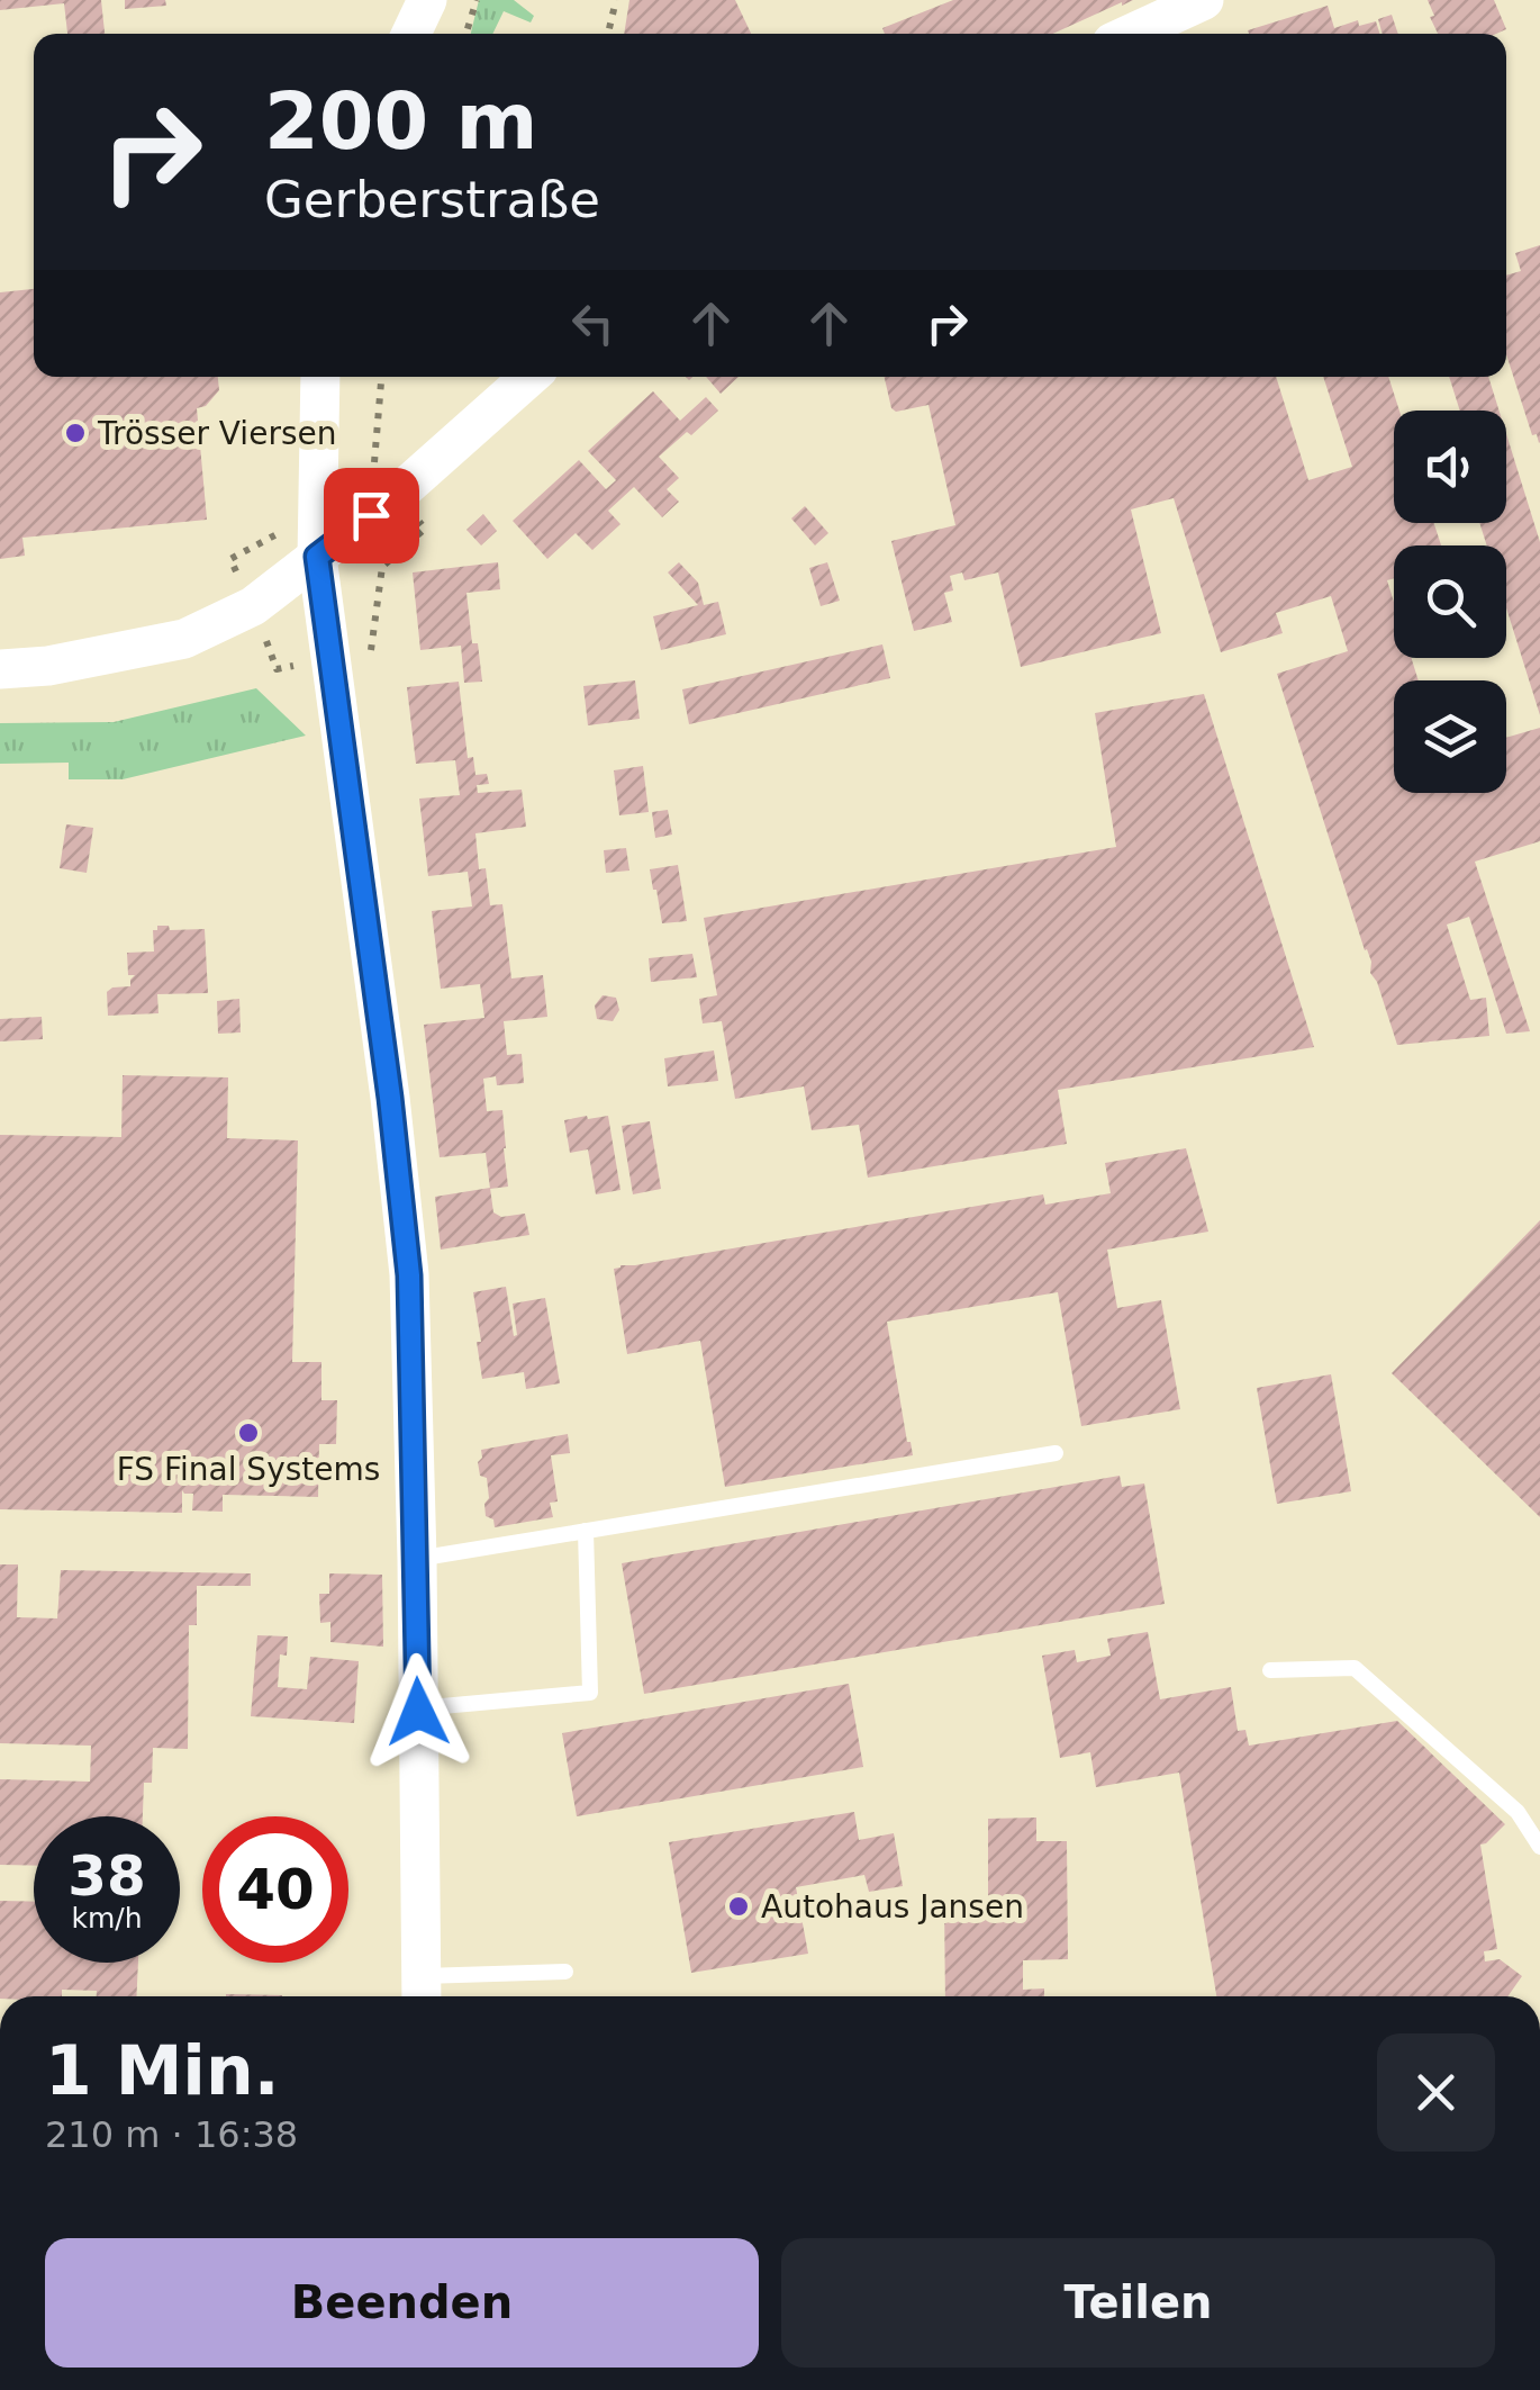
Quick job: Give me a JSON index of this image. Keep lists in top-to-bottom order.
{
  "places": ["Trösser Viersen", "FS Final Systems", "Autohaus Jansen"],
  "page": {
    "turn": ["200 m", "Gerberstraße"],
    "speed": "38 km/h",
    "limit": "40",
    "heading": ["1 Min.", "210 m · 16:38"],
    "buttons": ["Beenden", "Teilen"]
  }
}
